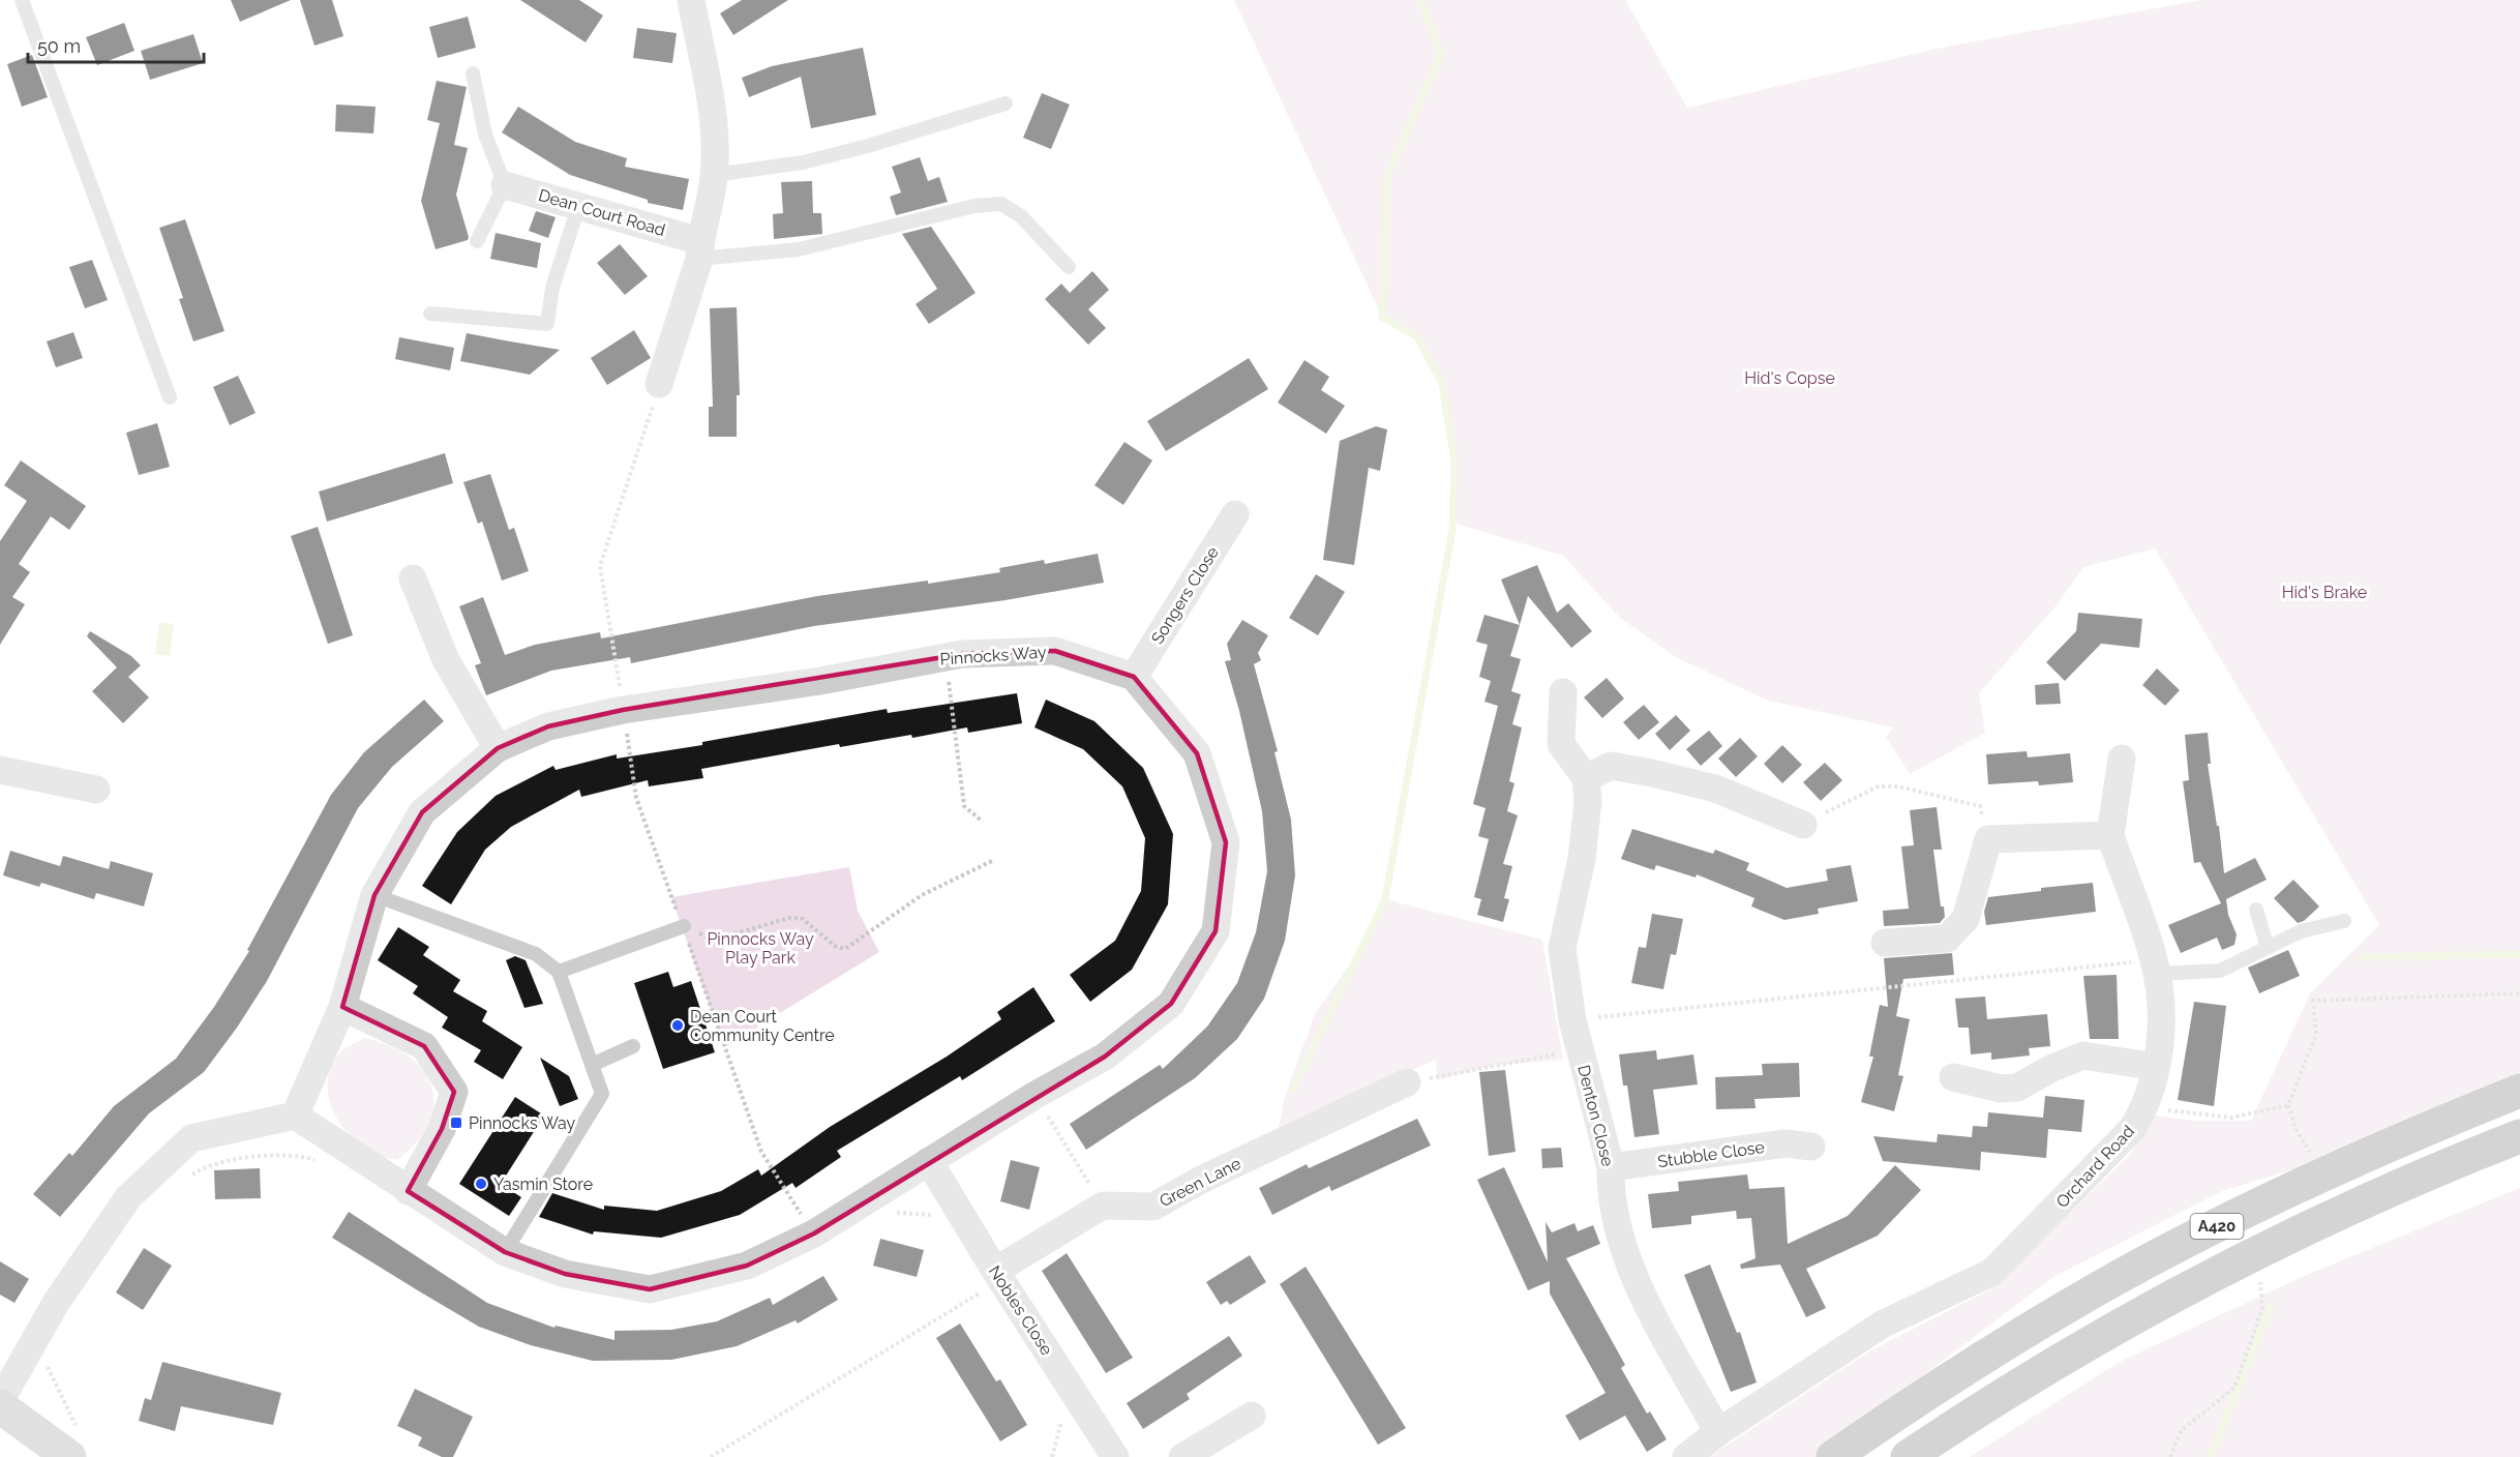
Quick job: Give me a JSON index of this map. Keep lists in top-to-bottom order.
{
  "streets": {
    "highway": ["A420"],
    "street": [
      "Dean Court Road",
      "Songers Close",
      "Pinnocks Way",
      "Denton Close",
      "Stubble Close",
      "Orchard Road",
      "Green Lane",
      "Nobles Close"
    ]
  },
  "crossings": [
    ["Songers Close", "Pinnocks Way"],
    ["Denton Close", "Stubble Close"],
    ["Denton Close", "Orchard Road"]
  ],
  "parks": ["Hid's Copse", "Hid's Brake", "Pinnocks Way Play Park"],
  "places": {
    "other": ["Dean Court Community Centre", "Yasmin Store"],
    "transit": ["Pinnocks Way"]
  },
  "scale_bar": "50 m"
}
